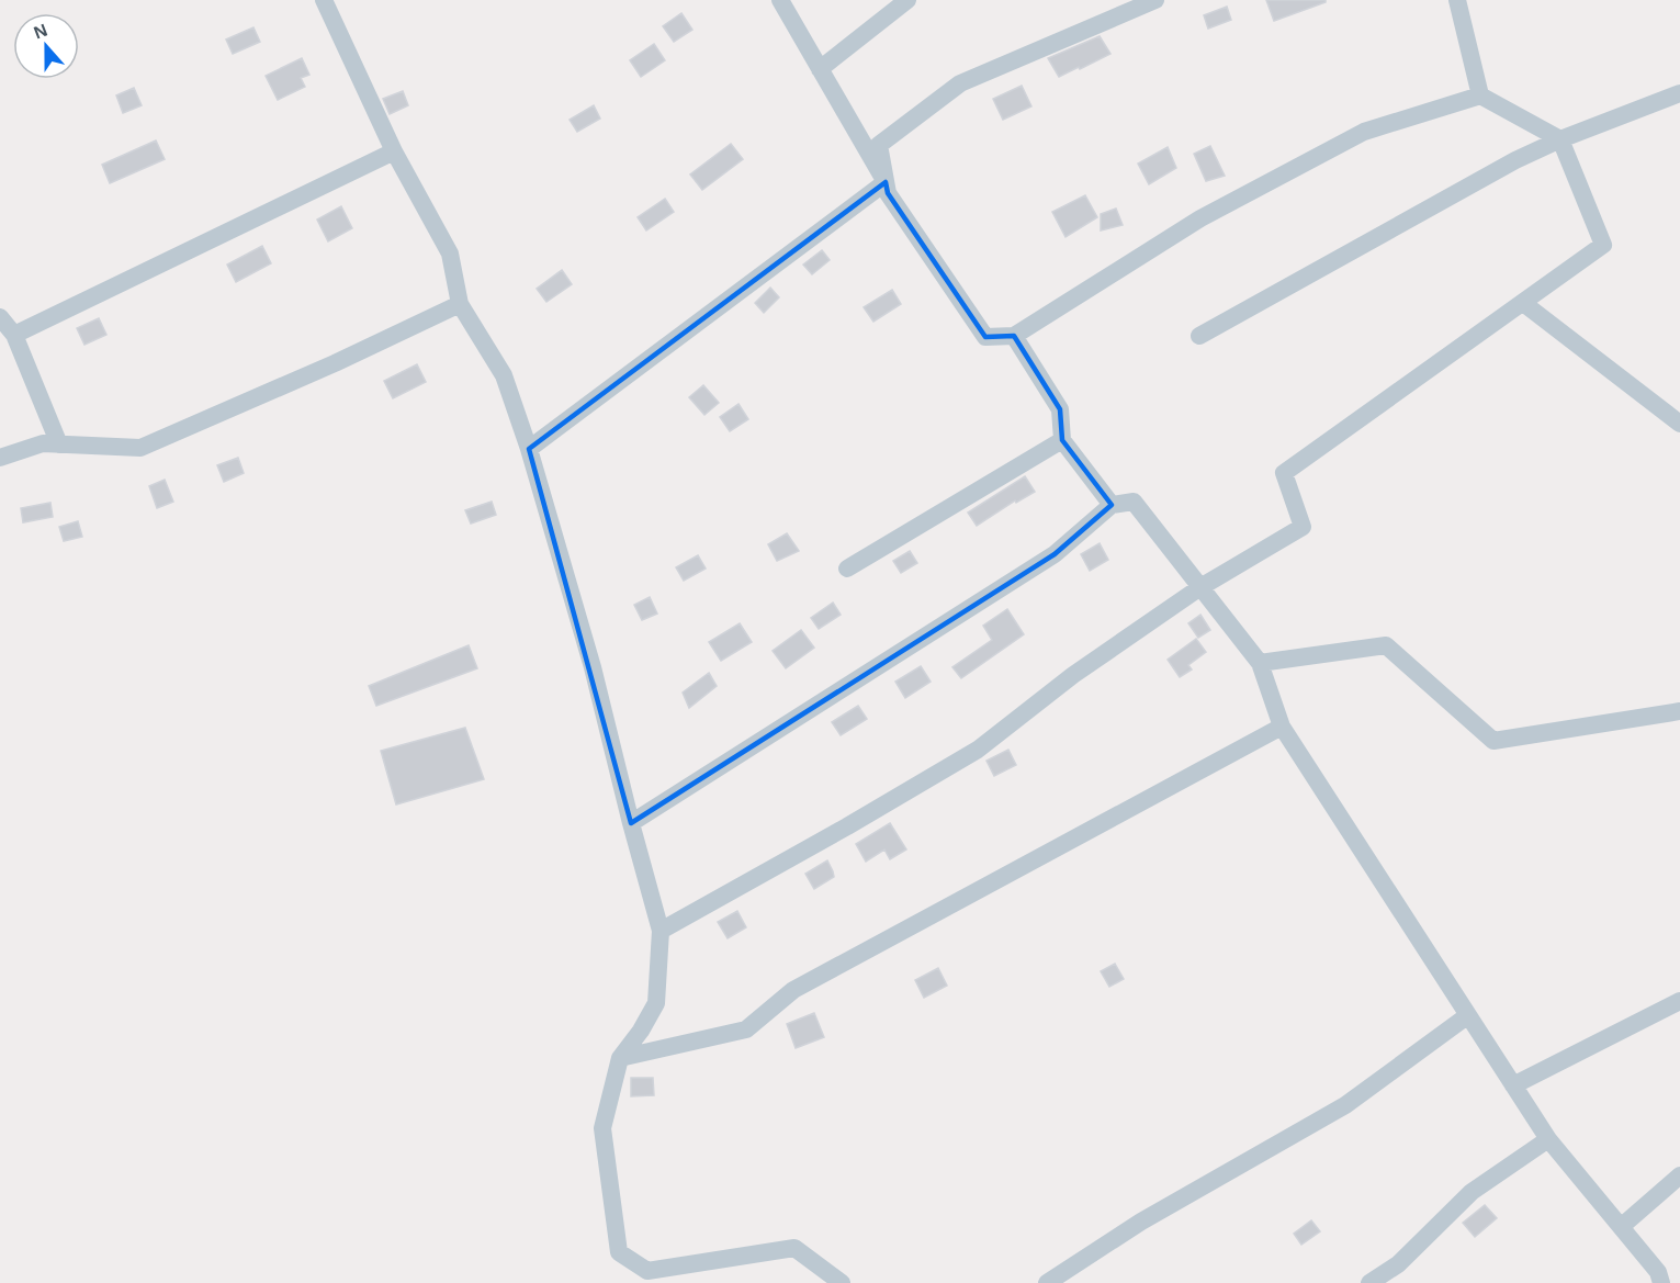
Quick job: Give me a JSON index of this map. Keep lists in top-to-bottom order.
{
  "north": "top"
}
